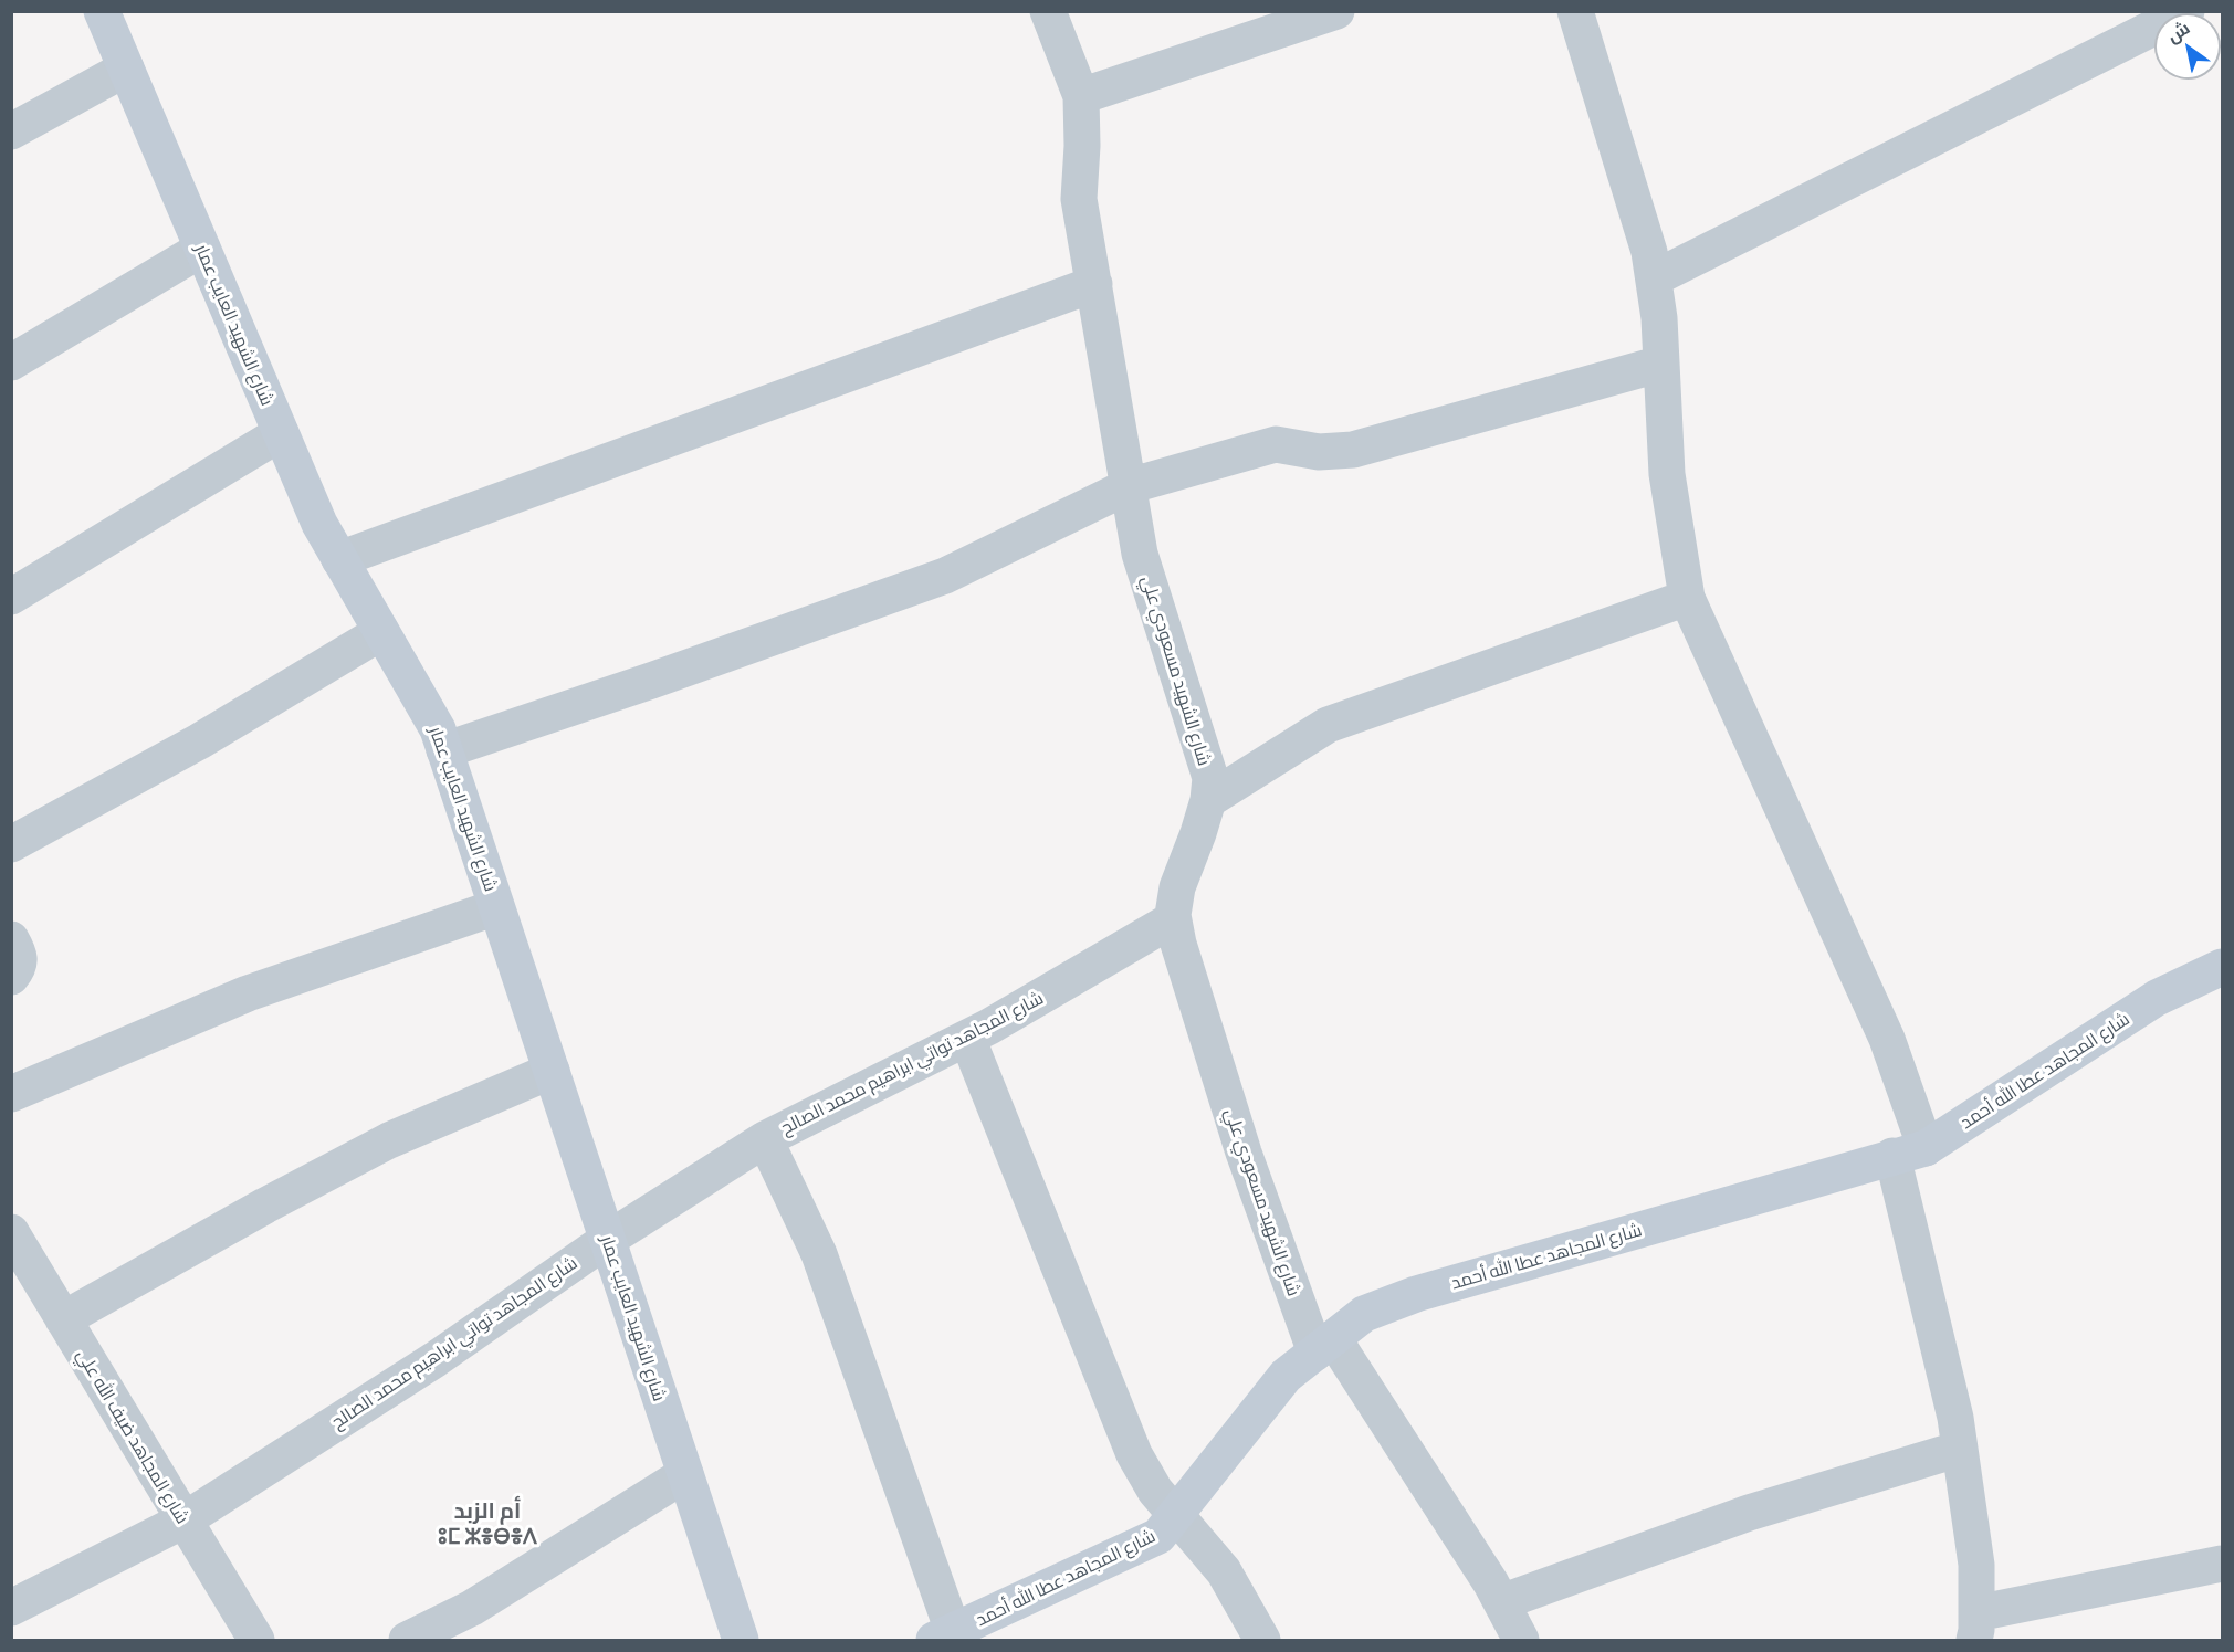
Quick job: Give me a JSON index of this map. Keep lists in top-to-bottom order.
{
  "streets": {
    "street": [
      "شارع الشهيد العايب عمار",
      "شارع الشهيد مسعودي علي",
      "شارع المجاهد تواتي ابراهيم محمد الصالح",
      "شارع المجاهد عطا الله أحمد",
      "شارع المجاهد ضيف الله علي"
    ]
  },
  "crossings": [
    ["شارع الشهيد العايب عمار", "شارع المجاهد تواتي ابراهيم محمد الصالح"],
    ["شارع الشهيد مسعودي علي", "شارع المجاهد تواتي ابراهيم محمد الصالح"],
    ["شارع الشهيد مسعودي علي", "شارع المجاهد عطا الله أحمد"],
    ["شارع المجاهد تواتي ابراهيم محمد الصالح", "شارع المجاهد ضيف الله علي"]
  ],
  "districts": ["أم الزبد ⵓⵎ ⵣⴻⴱⴻⴷ"],
  "north": "top left"
}
